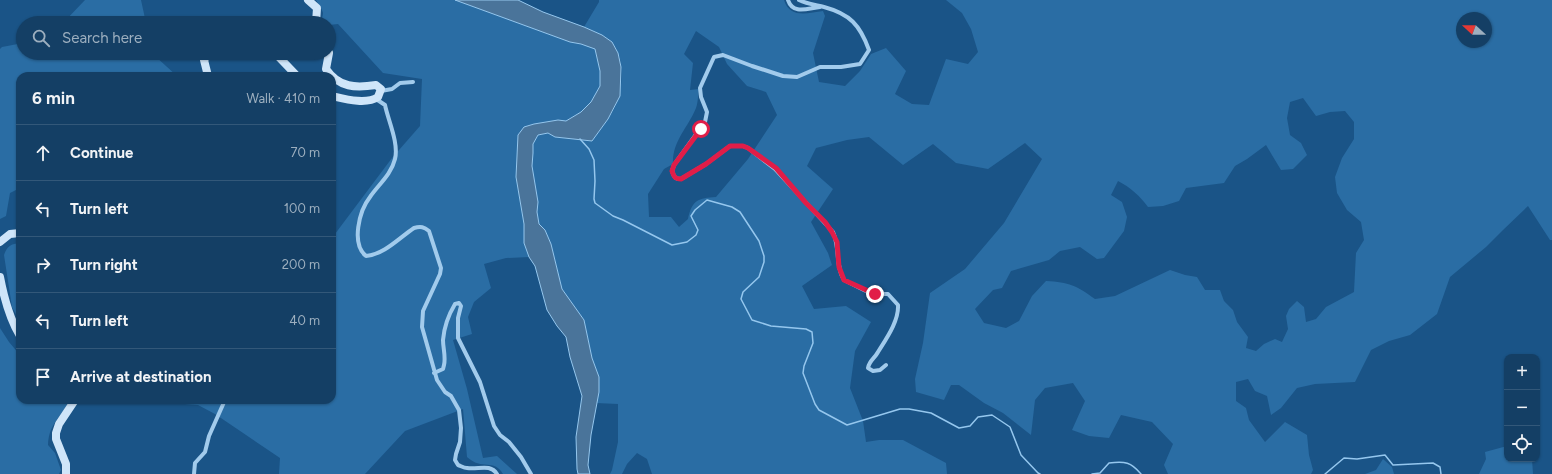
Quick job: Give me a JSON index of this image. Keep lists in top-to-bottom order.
{
  "north": "left",
  "page": {
    "search": "Search here",
    "heading": ["6 min", "Walk · 410 m"],
    "list": [
      ["Continue", "70 m"],
      ["Turn left", "100 m"],
      ["Turn right", "200 m"],
      ["Turn left", "40 m"],
      "Arrive at destination"
    ],
    "map_buttons": ["+", "−"]
  }
}
